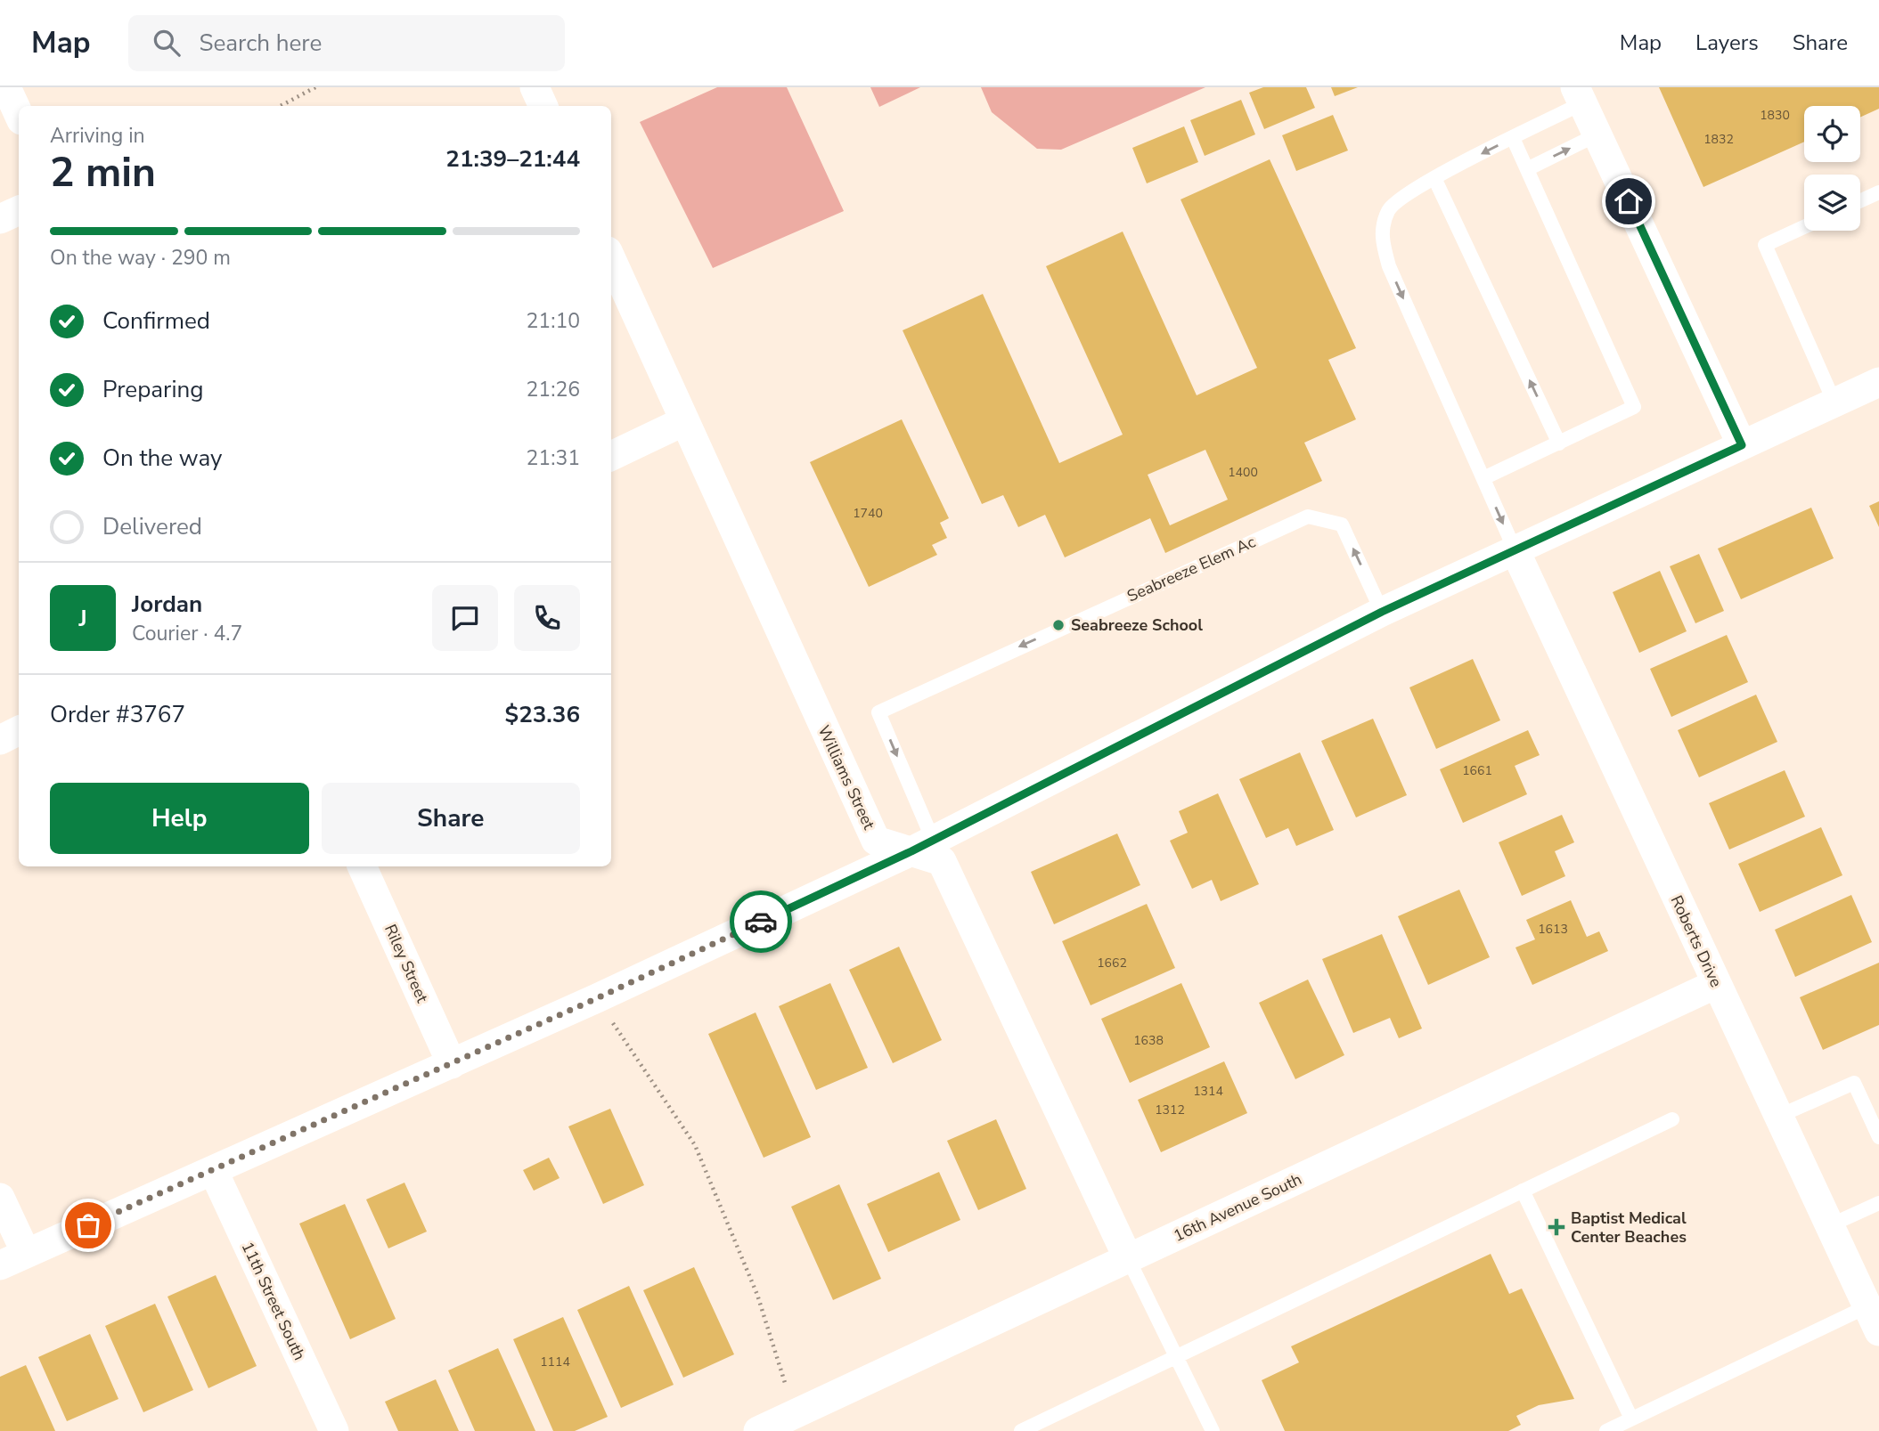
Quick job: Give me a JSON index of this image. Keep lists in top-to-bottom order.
{
  "streets": {
    "street": [
      "Williams Street",
      "Roberts Drive",
      "Riley Street",
      "16th Avenue South",
      "11th Street South"
    ],
    "lane": ["Seabreeze Elem Ac"]
  },
  "crossings": [
    ["Seabreeze Elem Ac", "Williams Street"],
    ["Williams Street", "16th Avenue South"],
    ["Roberts Drive", "16th Avenue South"]
  ],
  "places": {
    "other": ["Seabreeze School"],
    "health": ["Baptist Medical Center Beaches"]
  },
  "house_numbers": [
    "1830",
    "1832",
    "1400",
    "1740",
    "1661",
    "1613",
    "1662",
    "1638",
    "1314",
    "1312",
    "1114"
  ],
  "page": {
    "header": "Map",
    "search": "Search here",
    "nav": ["Map", "Layers", "Share"],
    "heading": ["2 min", "Arriving in", "21:39–21:44"],
    "panel": [
      "Jordan",
      "Courier · 4.7",
      "Order #3767",
      "$23.36"
    ],
    "bar": "On the way · 290 m",
    "list": [
      ["Confirmed", "21:10"],
      ["Preparing", "21:26"],
      ["On the way", "21:31"],
      "Delivered"
    ],
    "round": "J",
    "buttons": ["Help", "Share"]
  }
}
